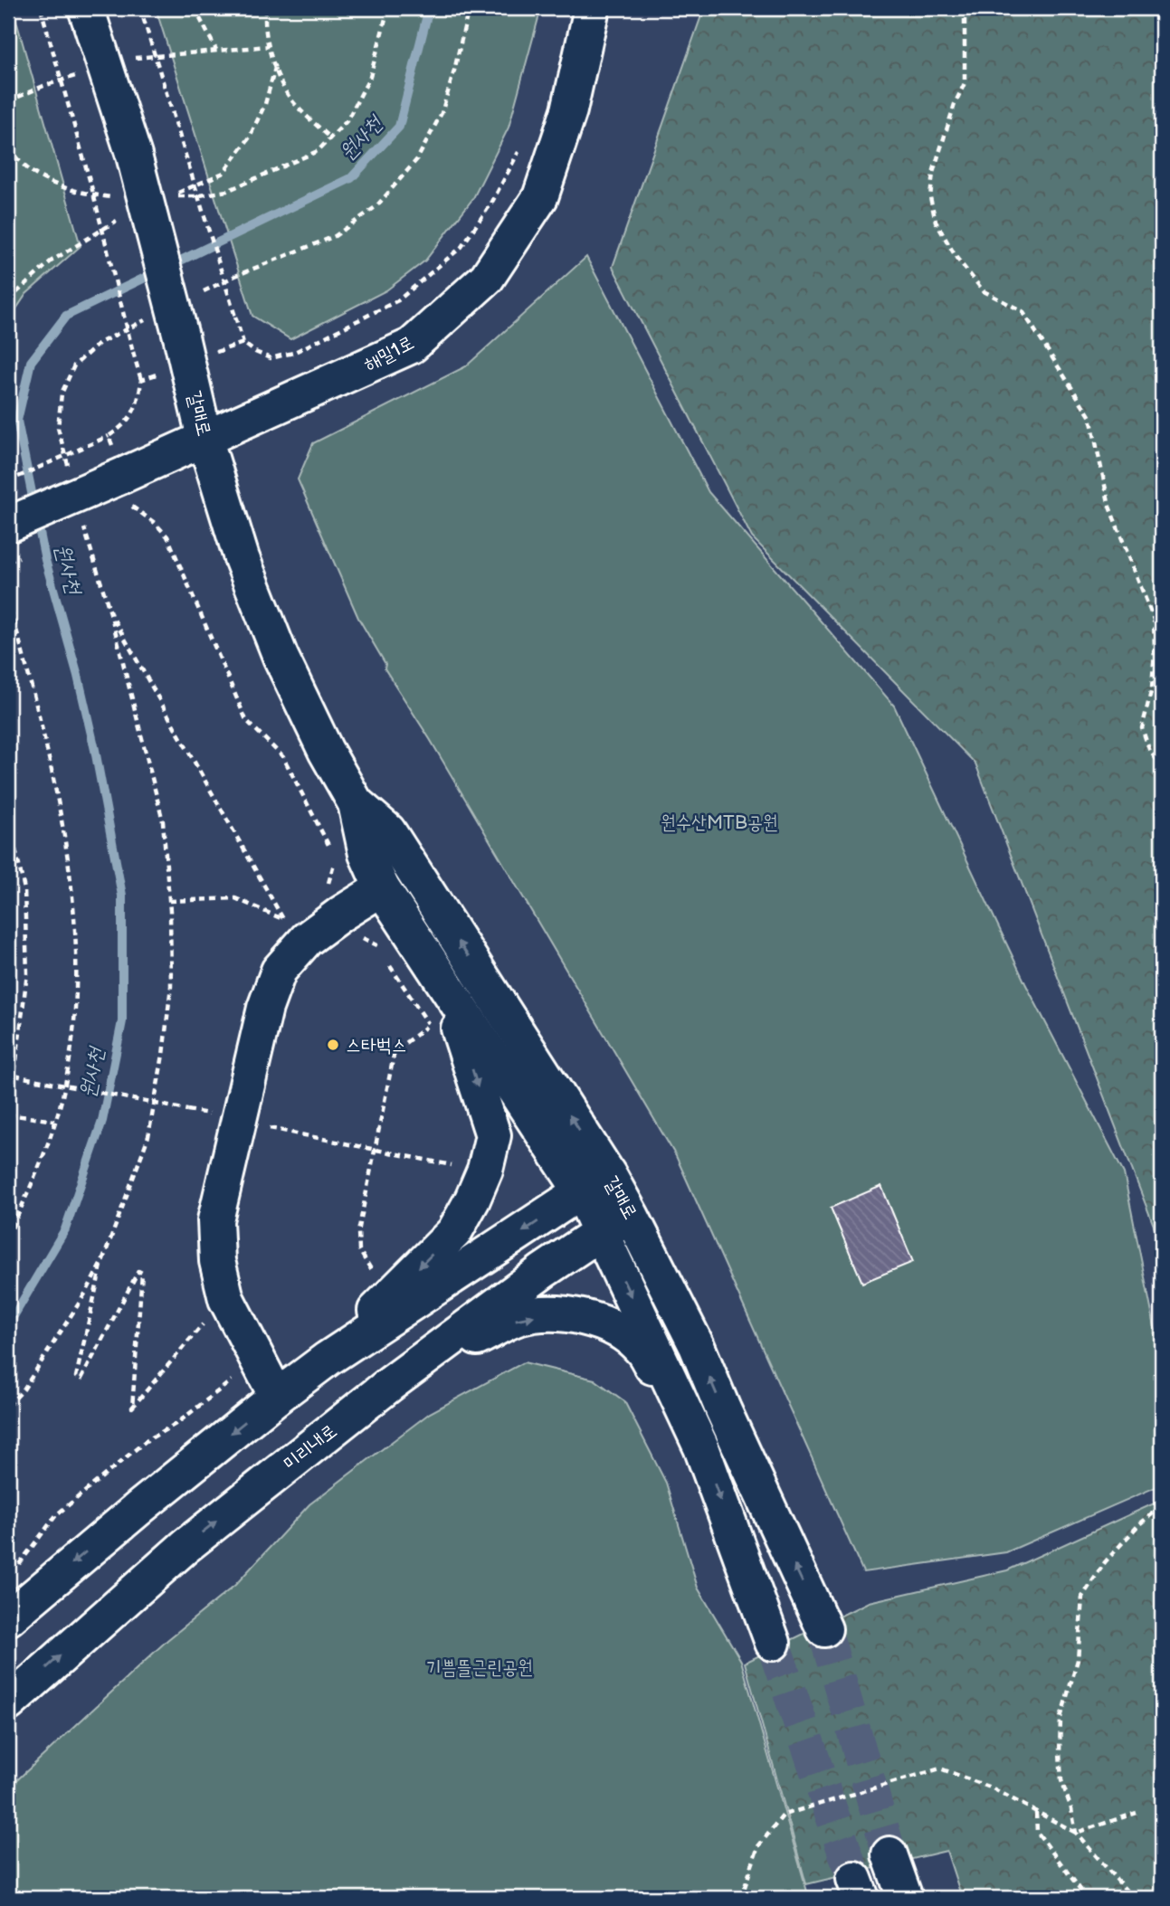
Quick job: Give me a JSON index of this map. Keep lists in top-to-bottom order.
{
  "streets": {
    "street": ["해밀1로", "갈매로", "미리내로"]
  },
  "crossings": [
    ["해밀1로", "갈매로"],
    ["갈매로", "미리내로"]
  ],
  "water": ["원사천"],
  "parks": ["원수산MTB공원", "기쁨뜰근린공원"],
  "places": ["스타벅스"]
}
